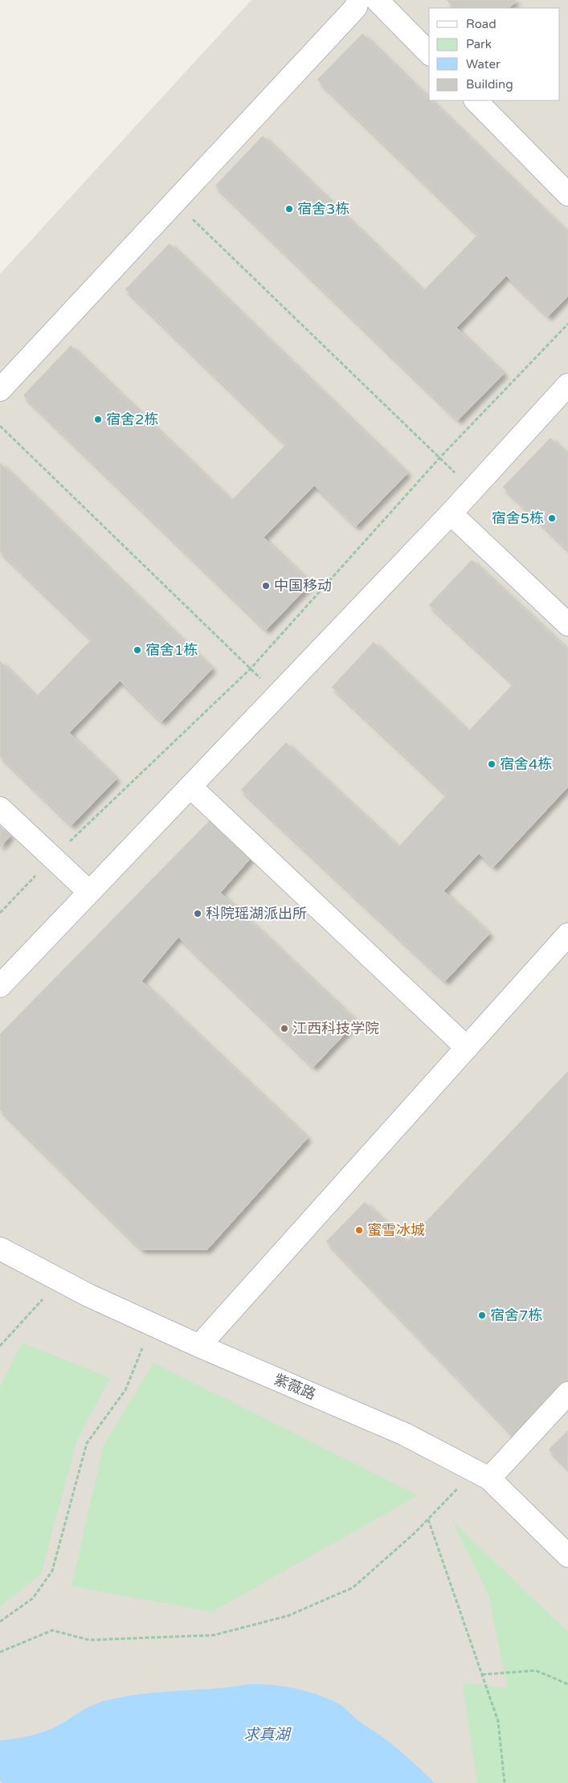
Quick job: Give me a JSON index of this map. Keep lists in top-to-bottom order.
{
  "streets": {
    "street": ["紫薇路"]
  },
  "water": ["求真湖"],
  "places": [
    "宿舍3栋",
    "宿舍2栋",
    "宿舍5栋",
    "中国移动",
    "宿舍1栋",
    "宿舍4栋",
    "科院瑶湖派出所",
    "江西科技学院",
    "蜜雪冰城",
    "宿舍7栋"
  ],
  "legend": [
    "Road",
    "Park",
    "Water",
    "Building"
  ]
}
